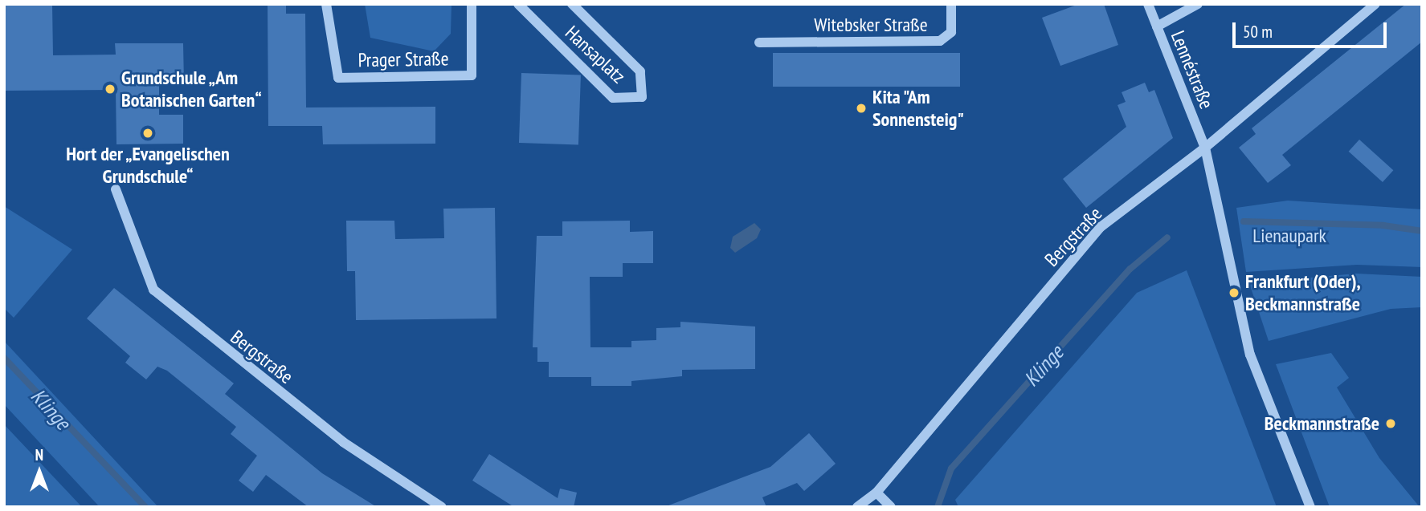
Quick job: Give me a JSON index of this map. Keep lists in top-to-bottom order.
{
  "streets": {
    "street": [
      "Witebsker Straße",
      "Hansaplatz",
      "Prager Straße",
      "Lennéstraße",
      "Bergstraße"
    ]
  },
  "crossings": [
    ["Lennéstraße", "Bergstraße"]
  ],
  "water": ["Klinge"],
  "parks": ["Lienaupark"],
  "places": [
    "Grundschule „Am Botanischen Garten“",
    "Kita \"Am Sonnensteig\"",
    "Hort der „Evangelischen Grundschule“",
    "Frankfurt (Oder), Beckmannstraße",
    "Beckmannstraße"
  ],
  "scale_bar": "50 m",
  "north": "top"
}
